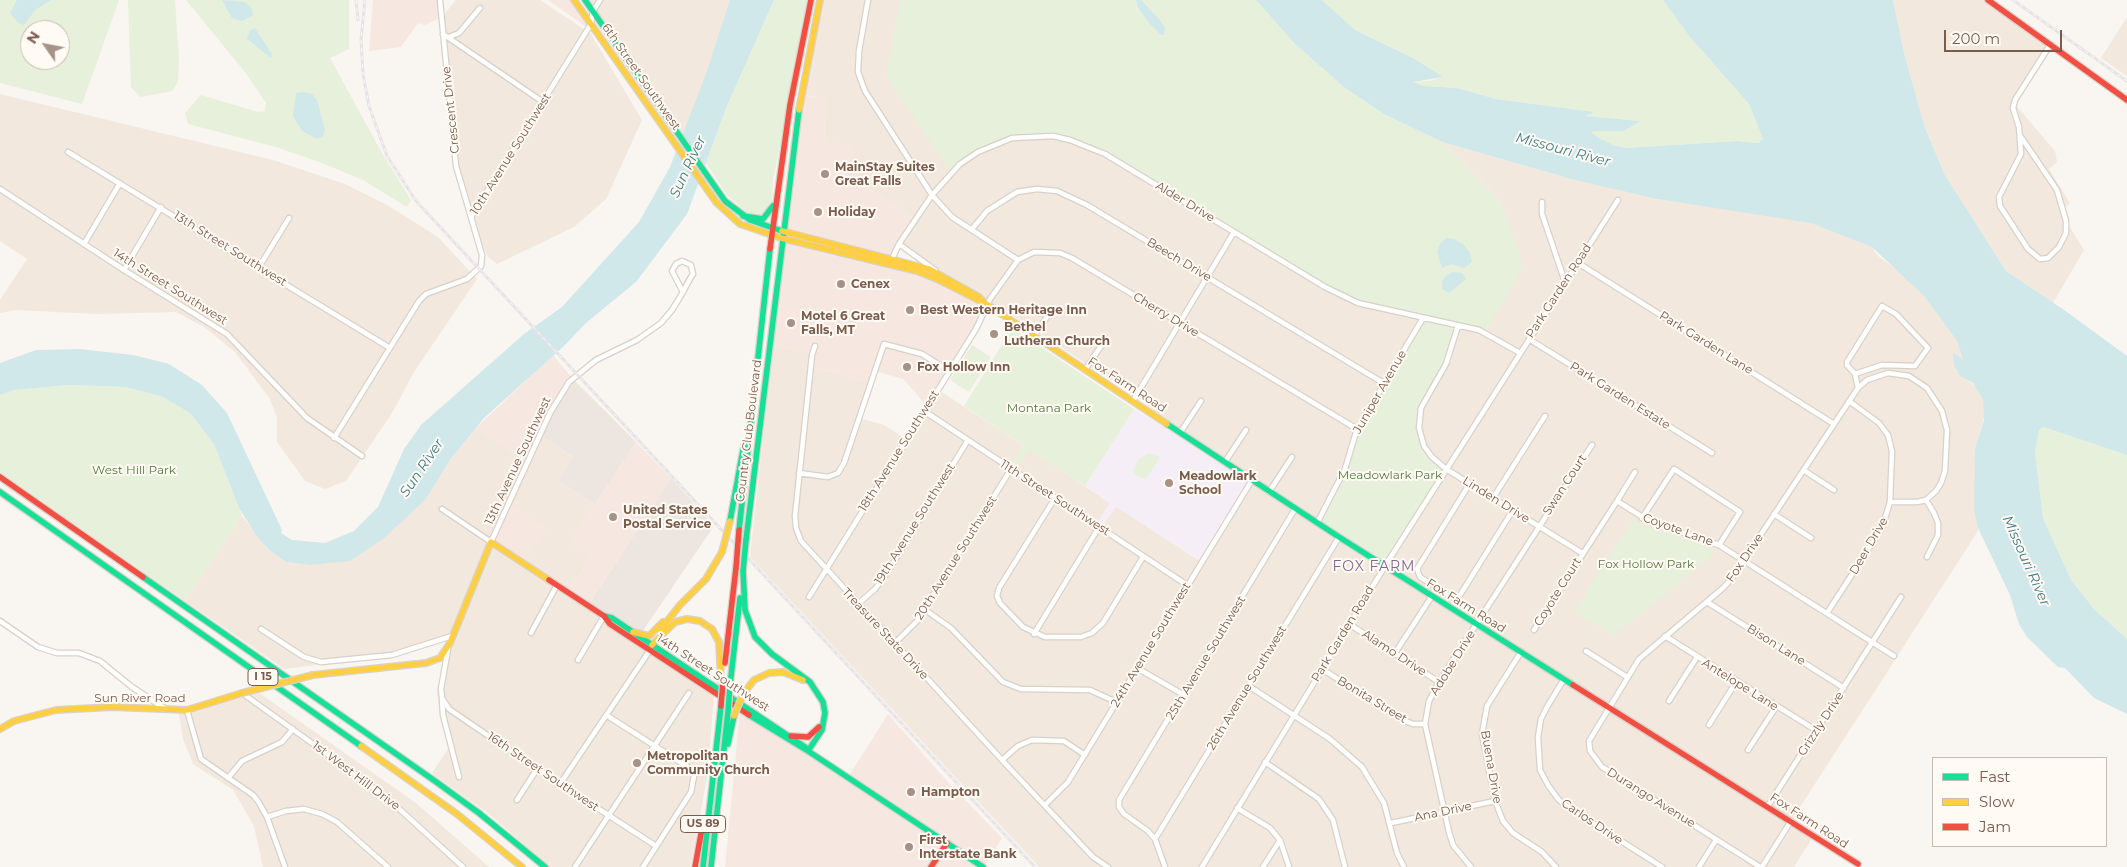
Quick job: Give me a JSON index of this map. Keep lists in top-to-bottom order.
{
  "streets": {
    "main road": [
      "6th Street Southwest",
      "14th Street Southwest",
      "Fox Farm Road",
      "Country Club Boulevard",
      "13th Avenue Southwest",
      "I 15",
      "Sun River Road",
      "US 89"
    ],
    "street": [
      "Crescent Drive",
      "10th Avenue Southwest",
      "Alder Drive",
      "13th Street Southwest",
      "Beech Drive",
      "Park Garden Road",
      "Cherry Drive",
      "Park Garden Lane",
      "Juniper Avenue",
      "Park Garden Estate",
      "18th Avenue Southwest",
      "Swan Court",
      "11th Street Southwest",
      "Linden Drive",
      "19th Avenue Southwest",
      "Coyote Lane",
      "Deer Drive",
      "20th Avenue Southwest",
      "Fox Drive",
      "Coyote Court",
      "Treasure State Drive",
      "24th Avenue Southwest",
      "Bison Lane",
      "Alamo Drive",
      "25th Avenue Southwest",
      "Adobe Drive",
      "Antelope Lane",
      "26th Avenue Southwest",
      "Bonita Street",
      "Grizzly Drive",
      "Buena Drive",
      "16th Street Southwest",
      "1st West Hill Drive",
      "Durango Avenue",
      "Ana Drive",
      "Carlos Drive"
    ]
  },
  "crossings": [
    ["6th Street Southwest", "10th Avenue Southwest"],
    ["6th Street Southwest", "Fox Farm Road"],
    ["6th Street Southwest", "Country Club Boulevard"],
    ["Crescent Drive", "10th Avenue Southwest"],
    ["10th Avenue Southwest", "13th Street Southwest"],
    ["10th Avenue Southwest", "14th Street Southwest"],
    ["Alder Drive", "Park Garden Road"],
    ["Alder Drive", "Fox Farm Road"],
    ["Alder Drive", "Juniper Avenue"],
    ["Alder Drive", "Linden Drive"],
    ["Beech Drive", "Juniper Avenue"],
    ["14th Street Southwest", "13th Avenue Southwest"],
    ["Park Garden Road", "Park Garden Lane"],
    ["Park Garden Road", "Fox Farm Road"],
    ["Park Garden Road", "Park Garden Estate"],
    ["Park Garden Road", "Linden Drive"],
    ["Park Garden Road", "Alamo Drive"],
    ["Park Garden Road", "Bonita Street"],
    ["Cherry Drive", "Juniper Avenue"],
    ["Park Garden Lane", "Fox Drive"],
    ["Fox Farm Road", "Juniper Avenue"],
    ["Fox Farm Road", "Country Club Boulevard"],
    ["Fox Farm Road", "18th Avenue Southwest"],
    ["Fox Farm Road", "Fox Drive"],
    ["Fox Farm Road", "24th Avenue Southwest"],
    ["Fox Farm Road", "25th Avenue Southwest"],
    ["Fox Farm Road", "Adobe Drive"],
    ["Fox Farm Road", "26th Avenue Southwest"],
    ["Fox Farm Road", "Grizzly Drive"],
    ["Fox Farm Road", "Buena Drive"],
    ["Fox Farm Road", "Durango Avenue"],
    ["Fox Farm Road", "Carlos Drive"],
    ["Country Club Boulevard", "US 89"],
    ["18th Avenue Southwest", "11th Street Southwest"],
    ["18th Avenue Southwest", "Treasure State Drive"],
    ["13th Avenue Southwest", "Sun River Road"],
    ["13th Avenue Southwest", "16th Street Southwest"],
    ["Swan Court", "Linden Drive"],
    ["Swan Court", "Adobe Drive"],
    ["11th Street Southwest", "19th Avenue Southwest"],
    ["11th Street Southwest", "20th Avenue Southwest"],
    ["11th Street Southwest", "24th Avenue Southwest"],
    ["Linden Drive", "Coyote Court"],
    ["Linden Drive", "Adobe Drive"],
    ["19th Avenue Southwest", "Treasure State Drive"],
    ["Coyote Lane", "Deer Drive"],
    ["Coyote Lane", "Fox Drive"],
    ["Coyote Lane", "Grizzly Drive"],
    ["Deer Drive", "Fox Drive"],
    ["20th Avenue Southwest", "Treasure State Drive"],
    ["Fox Drive", "Bison Lane"],
    ["Fox Drive", "Antelope Lane"],
    ["Fox Drive", "Durango Avenue"],
    ["Treasure State Drive", "24th Avenue Southwest"],
    ["Bison Lane", "Grizzly Drive"],
    ["Alamo Drive", "Adobe Drive"],
    ["25th Avenue Southwest", "26th Avenue Southwest"],
    ["Adobe Drive", "Bonita Street"],
    ["Adobe Drive", "Ana Drive"],
    ["Antelope Lane", "Grizzly Drive"],
    ["Sun River Road", "1st West Hill Drive"],
    ["Buena Drive", "Ana Drive"]
  ],
  "districts": ["FOX FARM"],
  "water": ["Missouri River", "Sun River"],
  "parks": [
    "Montana Park",
    "West Hill Park",
    "Meadowlark Park",
    "Fox Hollow Park"
  ],
  "places": [
    "MainStay Suites Great Falls",
    "Holiday",
    "Cenex",
    "Best Western Heritage Inn",
    "Motel 6 Great Falls, MT",
    "Bethel Lutheran Church",
    "Fox Hollow Inn",
    "Meadowlark School",
    "United States Postal Service",
    "Metropolitan Community Church",
    "Hampton",
    "First Interstate Bank"
  ],
  "legend": ["Fast", "Slow", "Jam"],
  "scale_bar": "200 m",
  "north": "top left"
}
